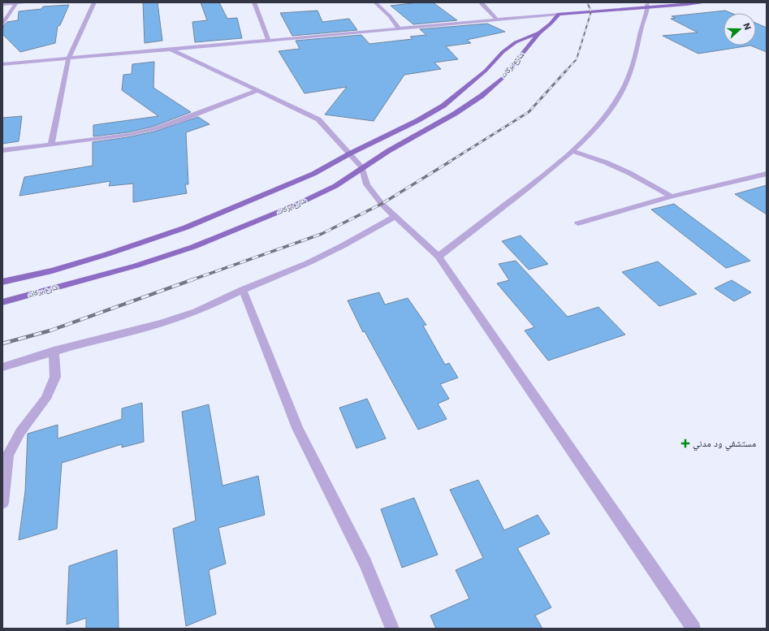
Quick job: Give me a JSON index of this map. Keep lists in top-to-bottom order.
{
  "streets": {
    "main road": ["شارع بركات"]
  },
  "places": {
    "health": ["مستشفي ود مدني"]
  },
  "north": "right"
}
